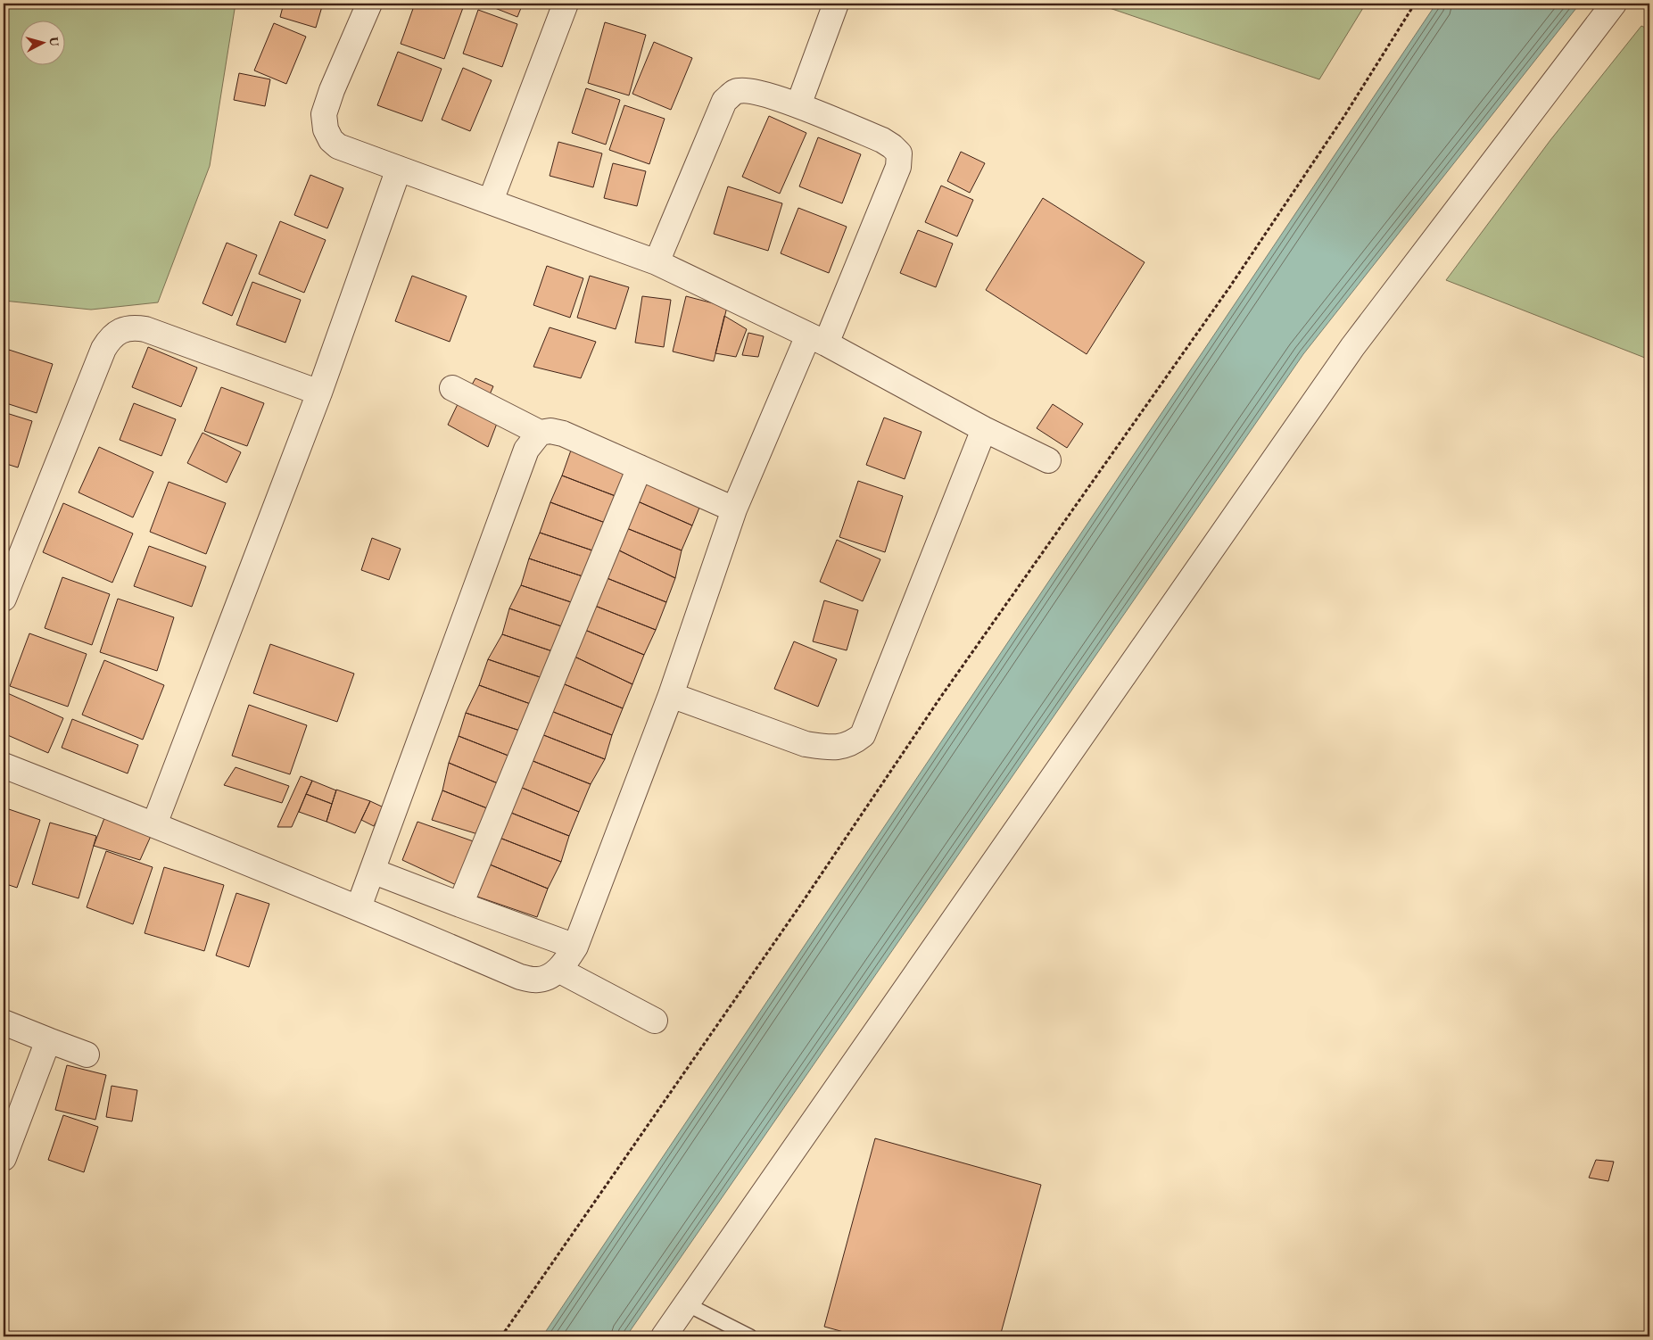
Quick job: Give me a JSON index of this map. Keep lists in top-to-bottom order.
{
  "north": "right"
}
